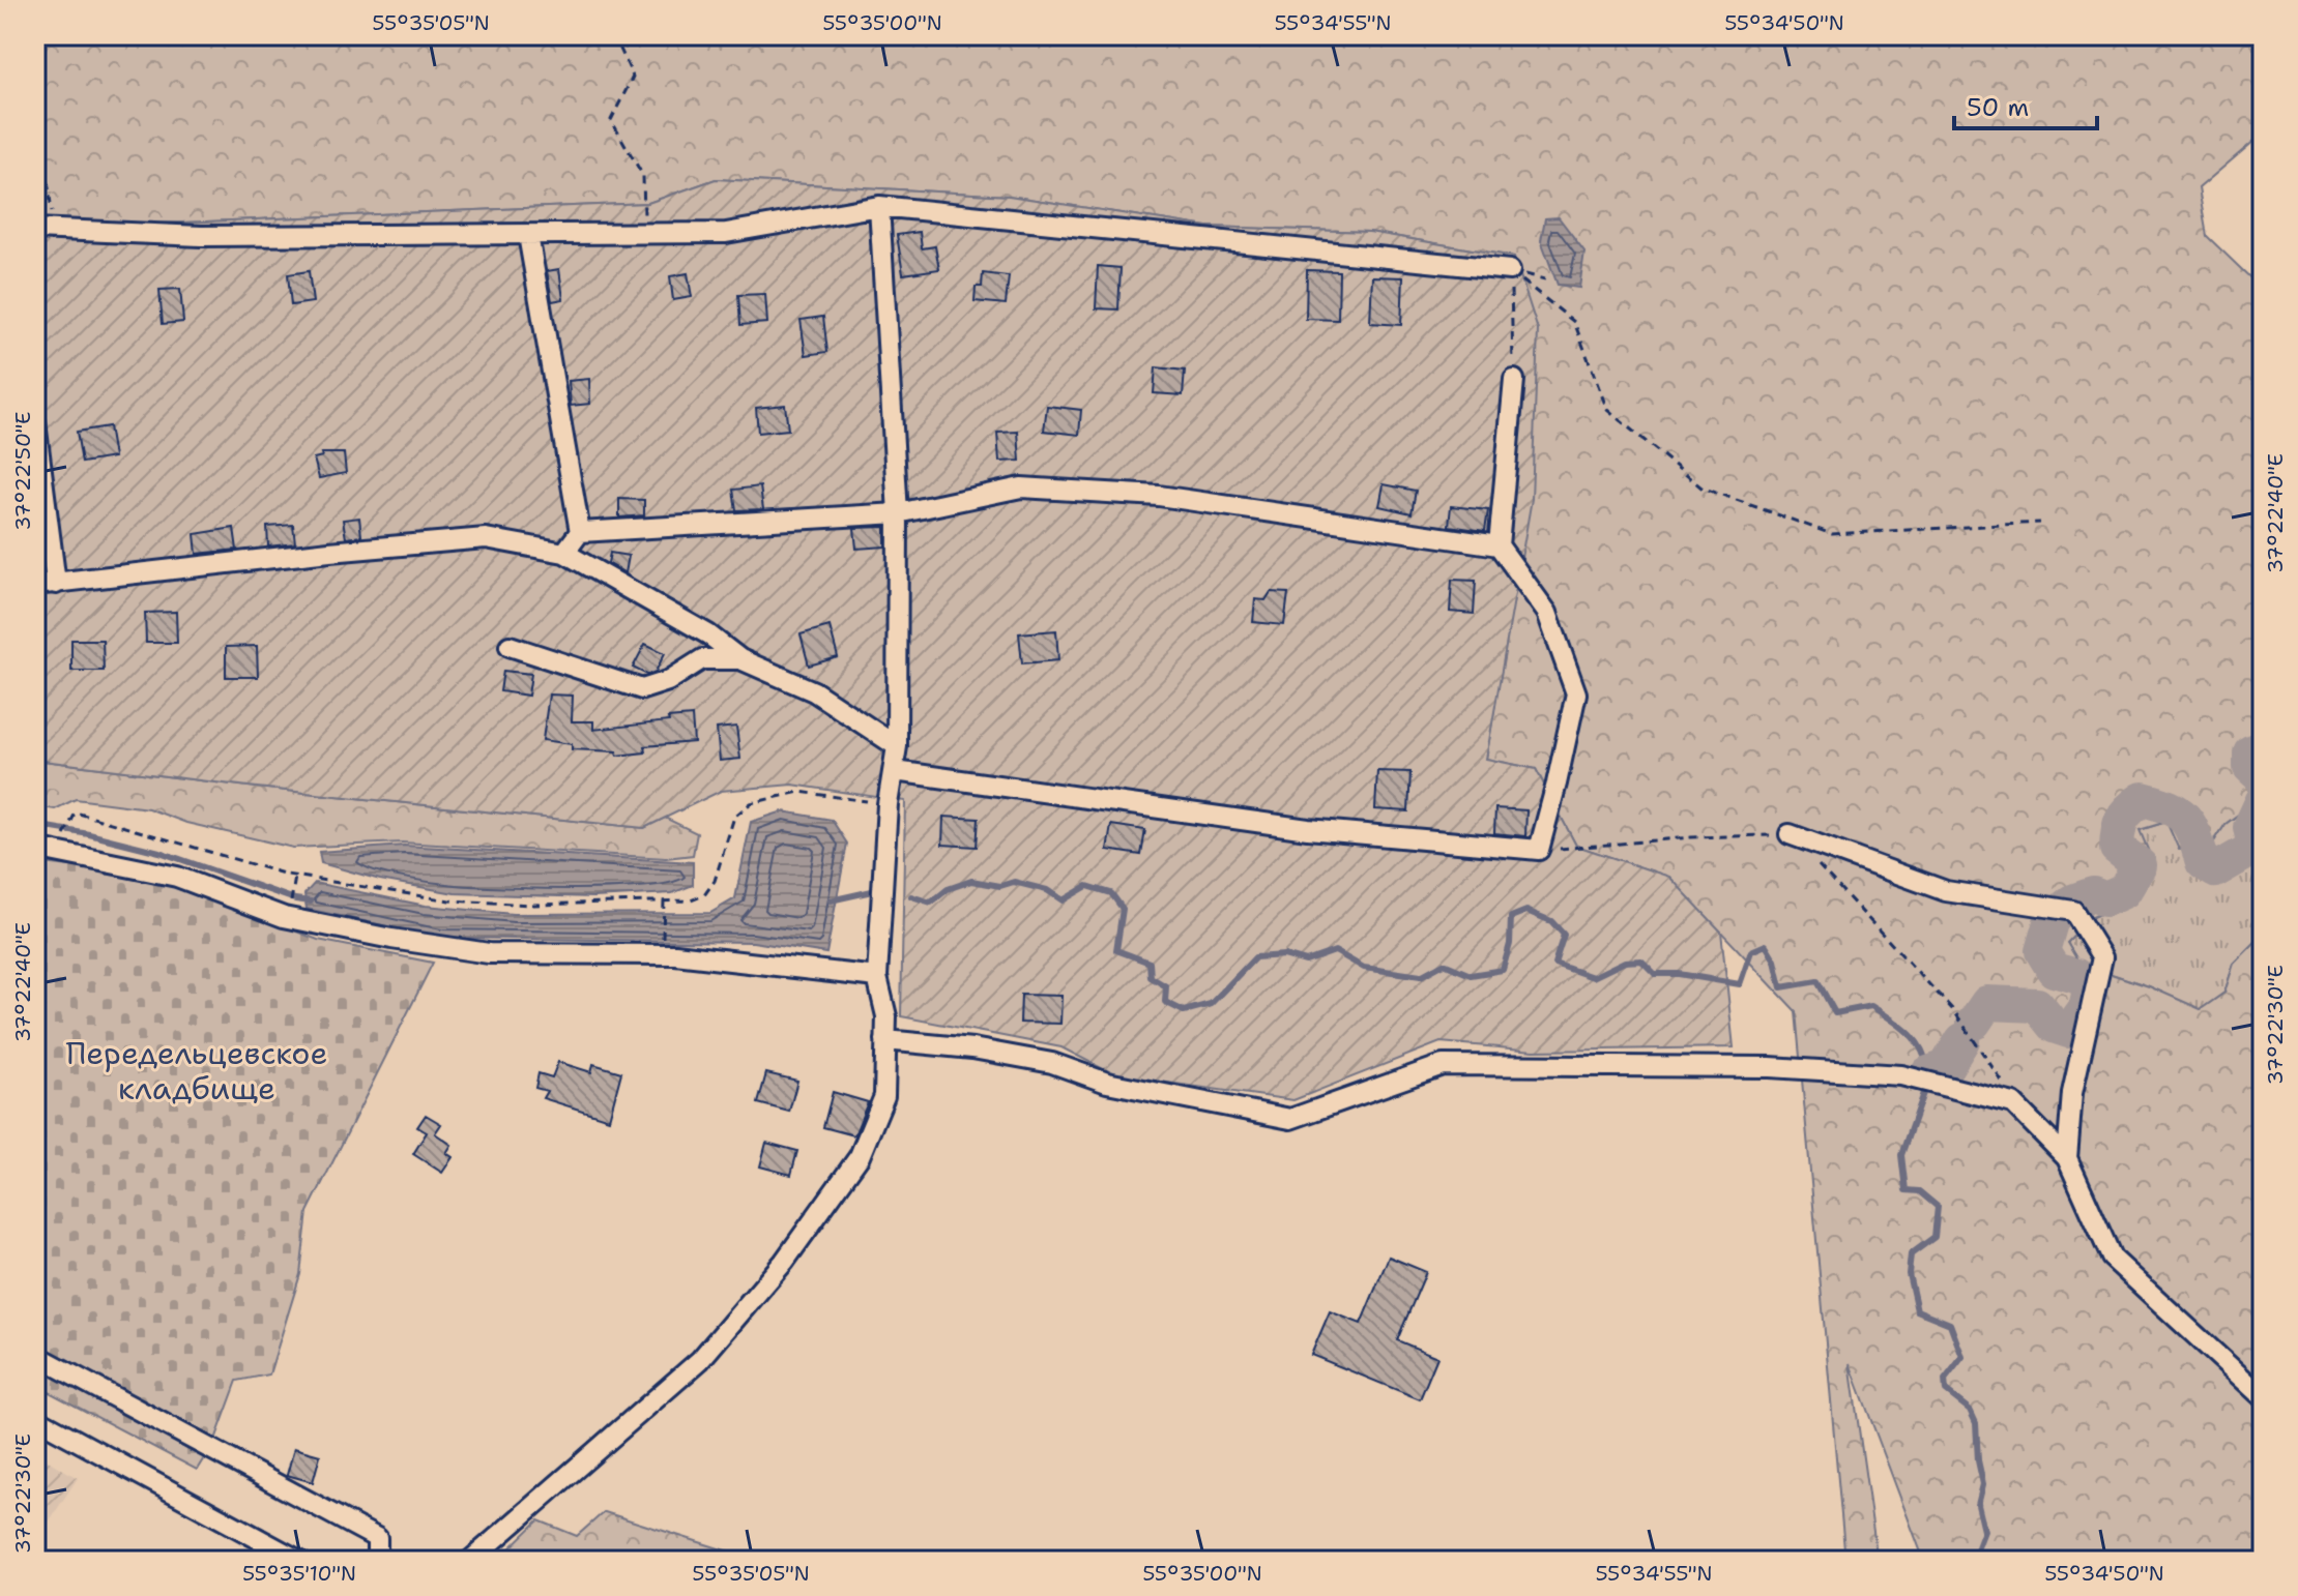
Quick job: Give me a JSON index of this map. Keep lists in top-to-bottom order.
{
  "parks": ["Передельцевское кладбище"],
  "scale_bar": "50 m",
  "coordinates": [
    "55°35'05\"N",
    "55°35'00\"N",
    "55°34'55\"N",
    "55°34'50\"N",
    "37°22'50\"E",
    "37°22'40\"E",
    "37°22'30\"E",
    "55°35'10\"N"
  ]
}
